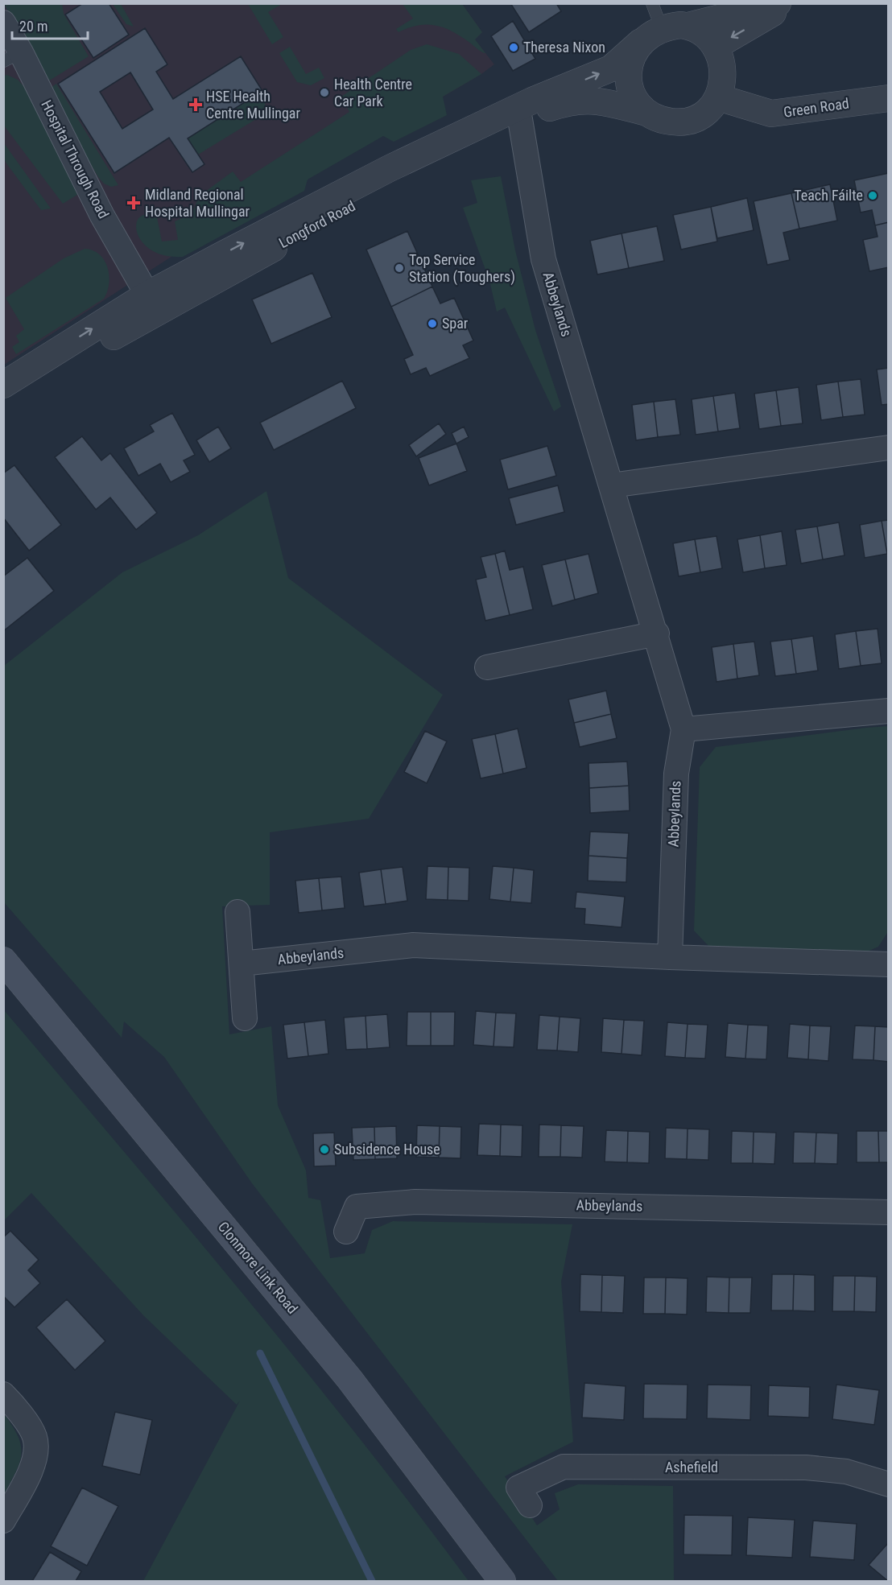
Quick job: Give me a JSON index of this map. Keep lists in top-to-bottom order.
{
  "streets": {
    "main road": ["Clonmore Link Road"],
    "street": [
      "Green Road",
      "Hospital Through Road",
      "Longford Road",
      "Abbeylands",
      "Ashefield"
    ]
  },
  "crossings": [
    ["Green Road", "Longford Road"],
    ["Longford Road", "Abbeylands"]
  ],
  "places": {
    "other": [
      "Theresa Nixon",
      "Health Centre Car Park",
      "Teach Fáilte",
      "Top Service Station (Toughers)",
      "Spar",
      "Subsidence House"
    ],
    "health": ["HSE Health Centre Mullingar", "Midland Regional Hospital Mullingar"]
  },
  "scale_bar": "20 m"
}
